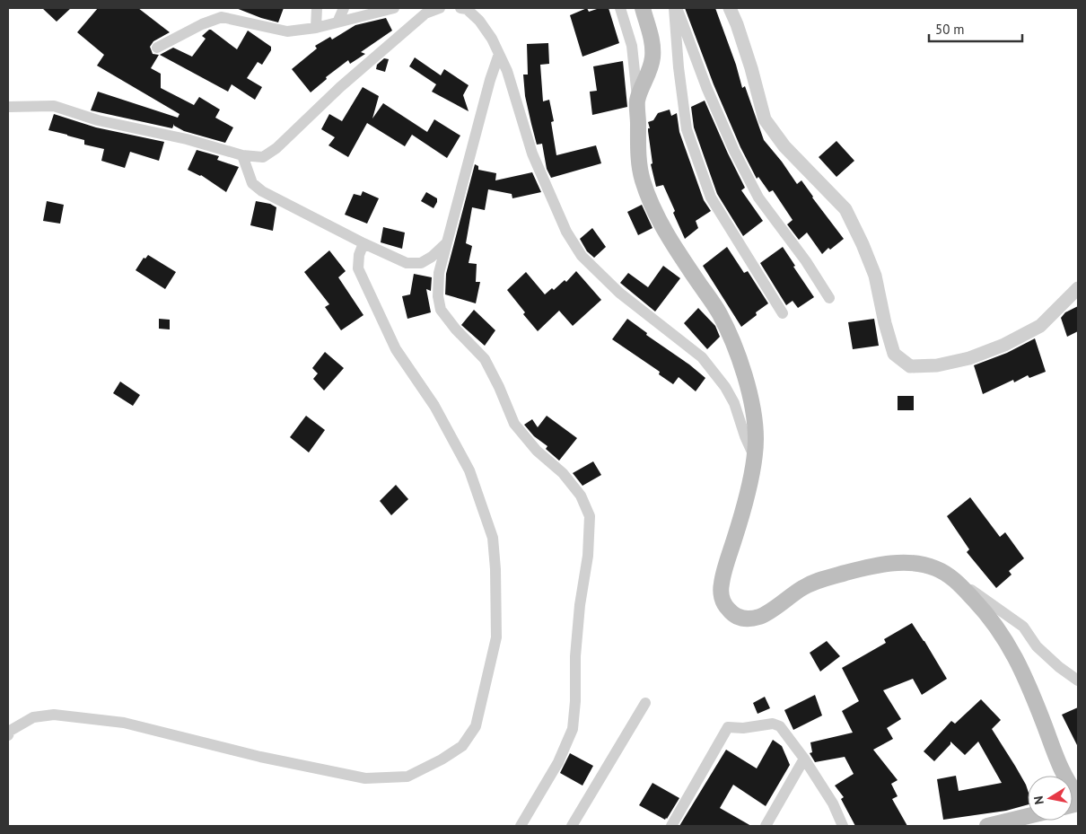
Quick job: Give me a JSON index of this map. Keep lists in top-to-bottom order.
{
  "scale_bar": "50 m",
  "north": "left"
}
